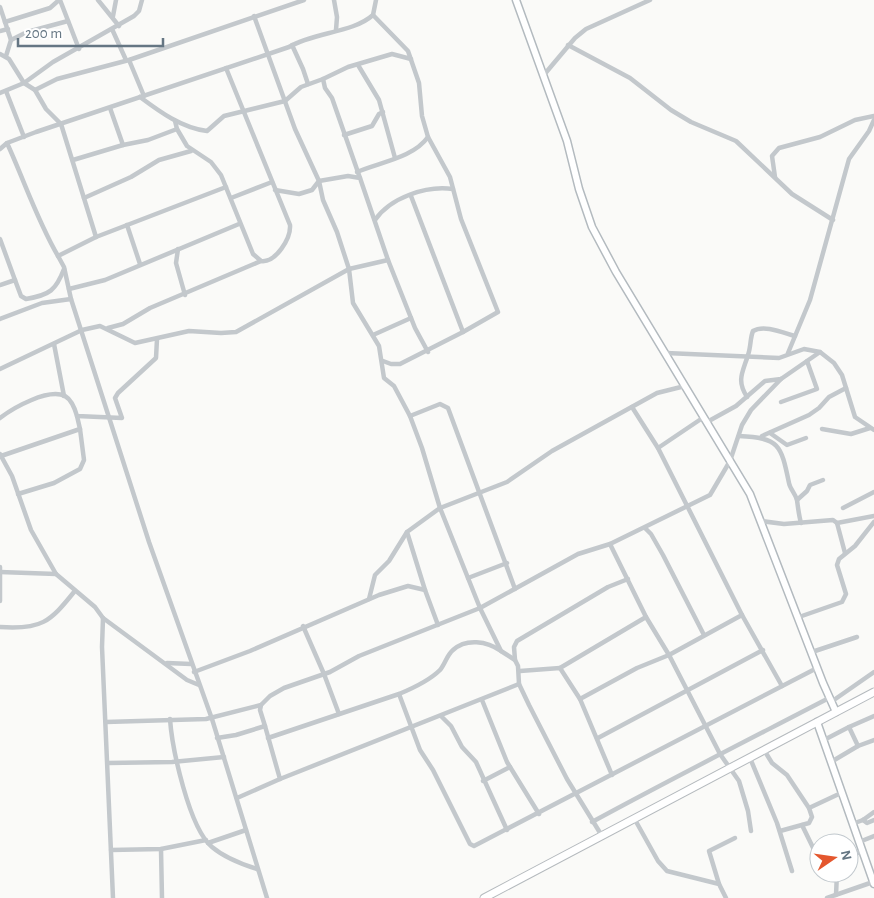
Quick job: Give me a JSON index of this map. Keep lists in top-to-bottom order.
{
  "scale_bar": "200 m",
  "north": "right"
}
